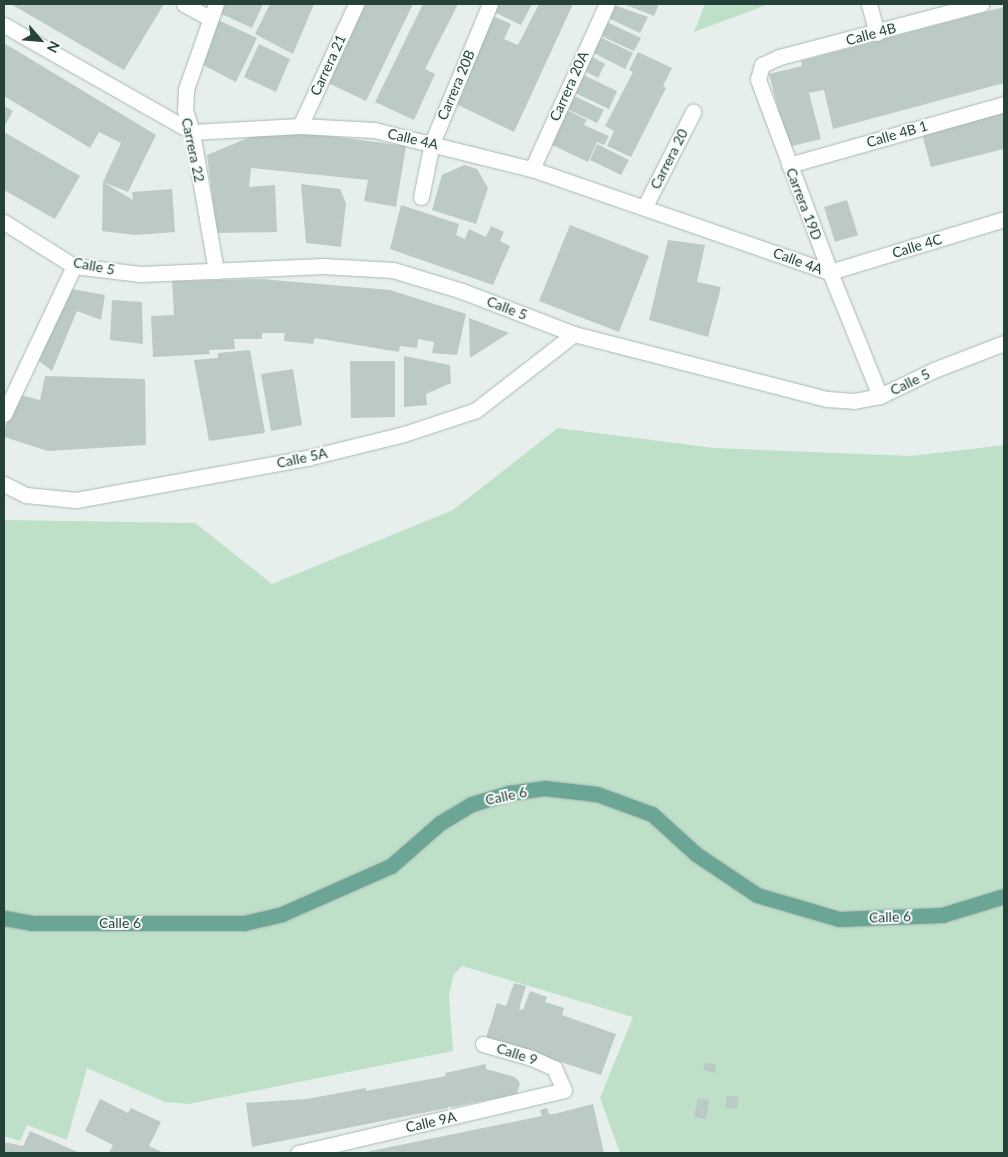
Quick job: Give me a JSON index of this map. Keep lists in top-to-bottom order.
{
  "streets": {
    "main road": ["Calle 6"],
    "street": [
      "Calle 4B",
      "Carrera 21",
      "Carrera 20B",
      "Carrera 20A",
      "Calle 4B 1",
      "Calle 4A",
      "Carrera 22",
      "Carrera 20",
      "Carrera 19D",
      "Calle 4C",
      "Calle 5",
      "Calle 5A",
      "Calle 9",
      "Calle 9A"
    ]
  },
  "crossings": [
    ["Calle 4B", "Carrera 19D"],
    ["Carrera 21", "Calle 4A"],
    ["Carrera 20B", "Calle 4A"],
    ["Carrera 20A", "Calle 4A"],
    ["Calle 4B 1", "Carrera 19D"],
    ["Calle 4A", "Carrera 22"],
    ["Calle 4A", "Carrera 20"],
    ["Calle 4A", "Carrera 19D"],
    ["Calle 4A", "Calle 4C"],
    ["Carrera 22", "Calle 5"],
    ["Carrera 19D", "Calle 4C"],
    ["Carrera 19D", "Calle 5"],
    ["Calle 5", "Calle 5A"],
    ["Calle 9", "Calle 9A"]
  ],
  "north": "bottom right"
}
